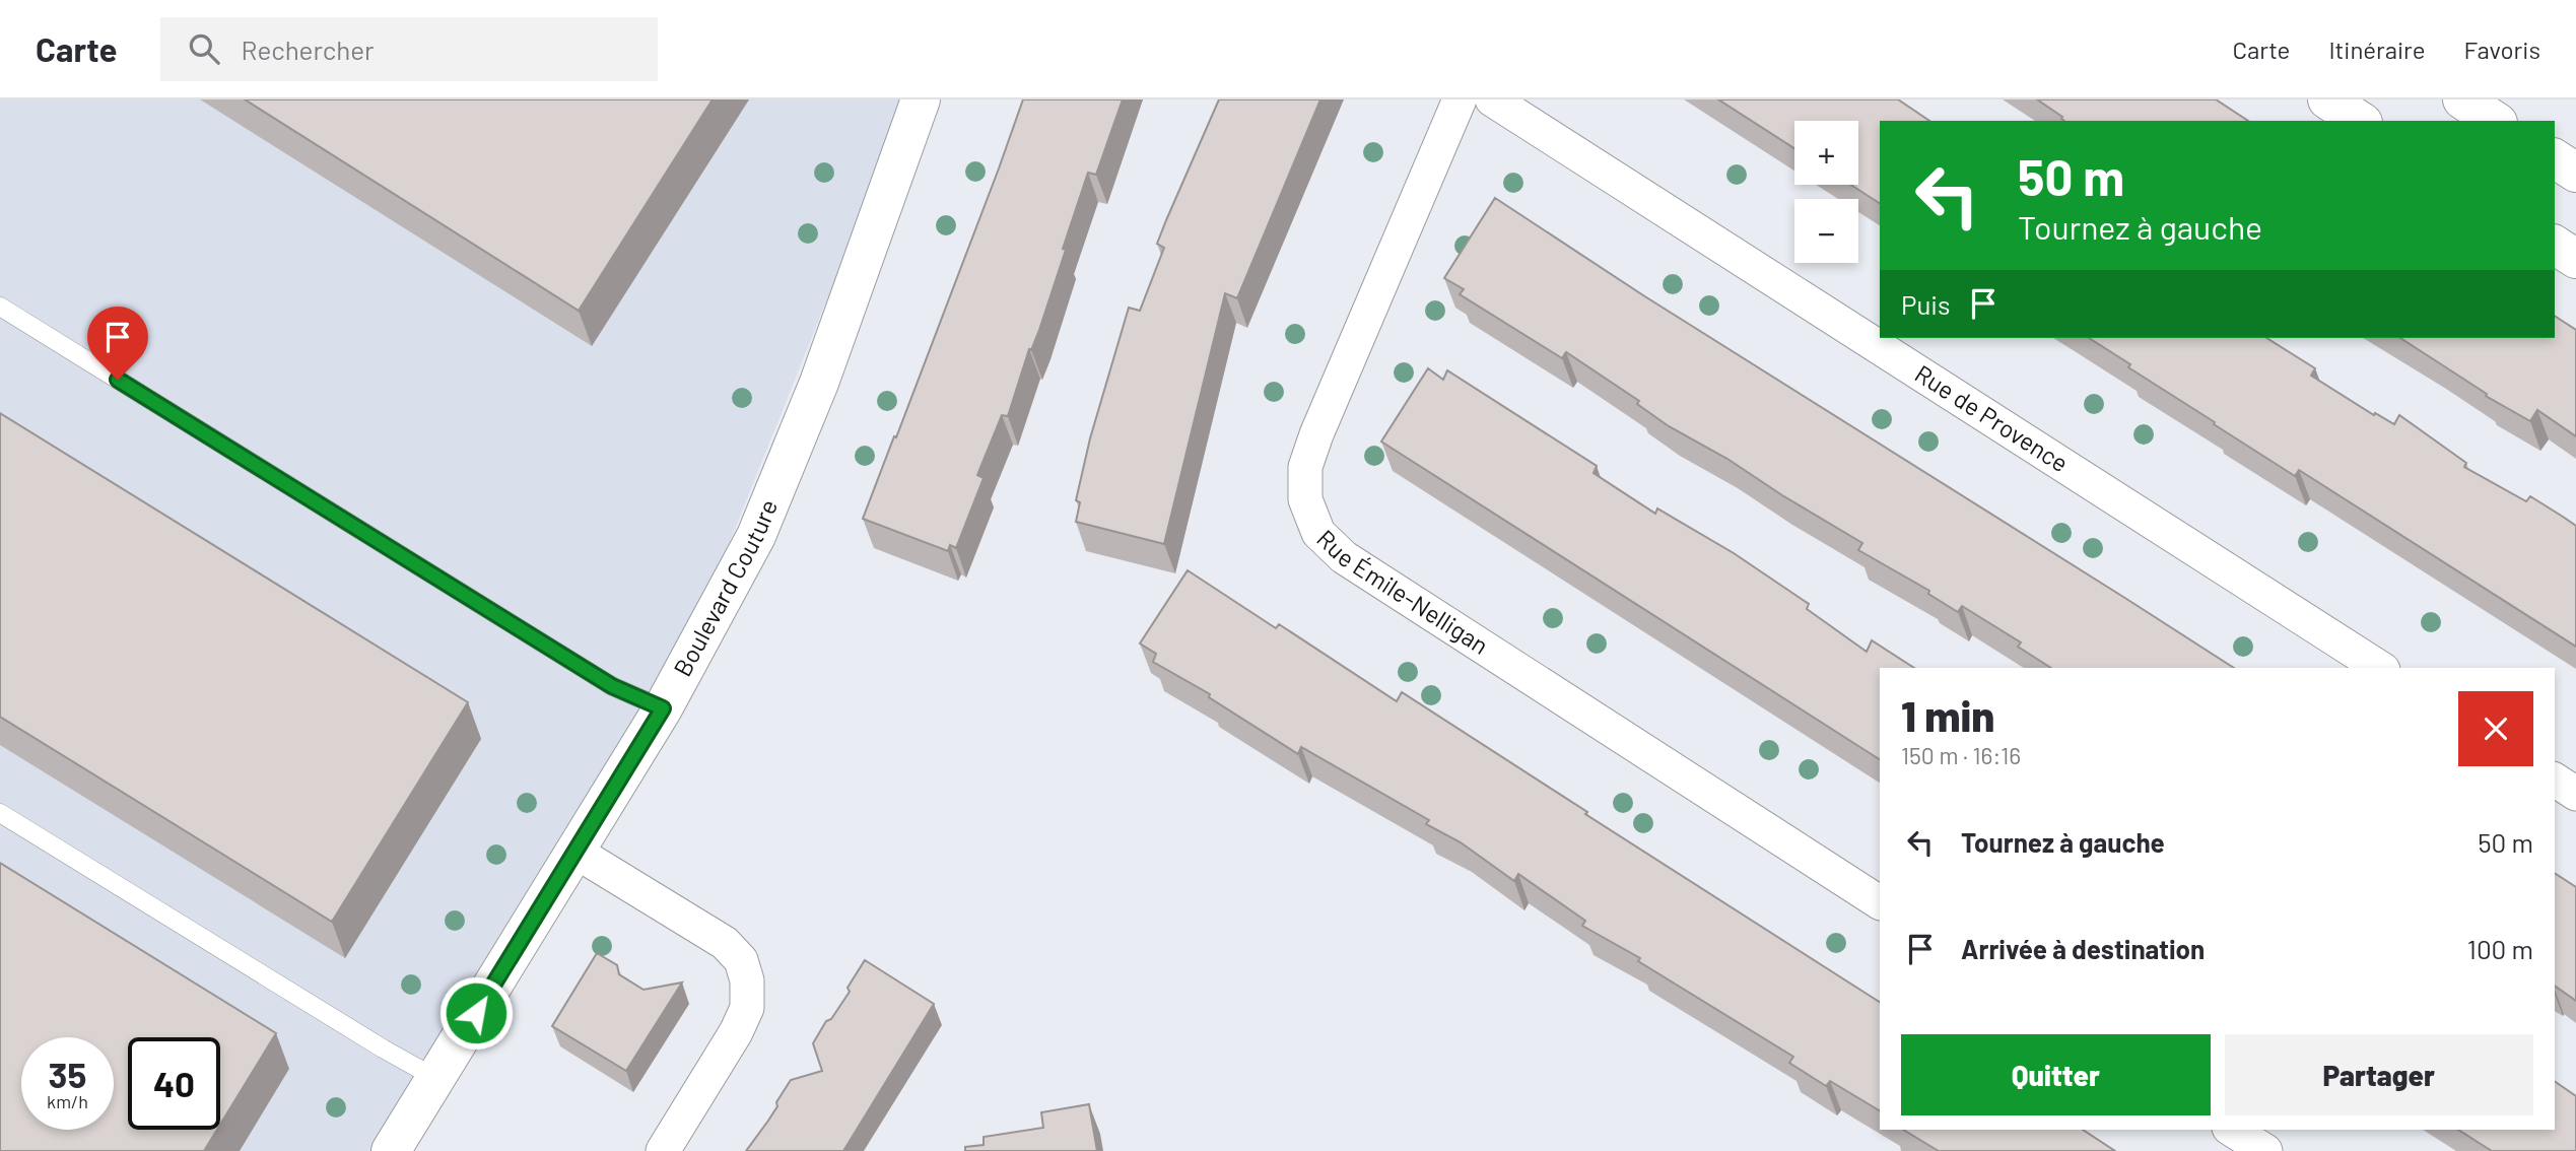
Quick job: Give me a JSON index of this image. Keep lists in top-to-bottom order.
{
  "streets": {
    "street": ["Rue de Provence", "Boulevard Couture", "Rue Émile-Nelligan"]
  },
  "page": {
    "header": "Carte",
    "search": "Rechercher",
    "nav": ["Carte", "Itinéraire", "Favoris"],
    "map_buttons": ["+", "−"],
    "turn": ["50 m", "Tournez à gauche"],
    "then": "Puis",
    "heading": ["1 min", "150 m · 16:16"],
    "list": [
      {
        "name": "Tournez à gauche",
        "value": "50 m"
      },
      {
        "name": "Arrivée à destination",
        "value": "100 m"
      }
    ],
    "buttons": ["Quitter", "Partager"],
    "speed": "35 km/h",
    "limit": "40"
  }
}
